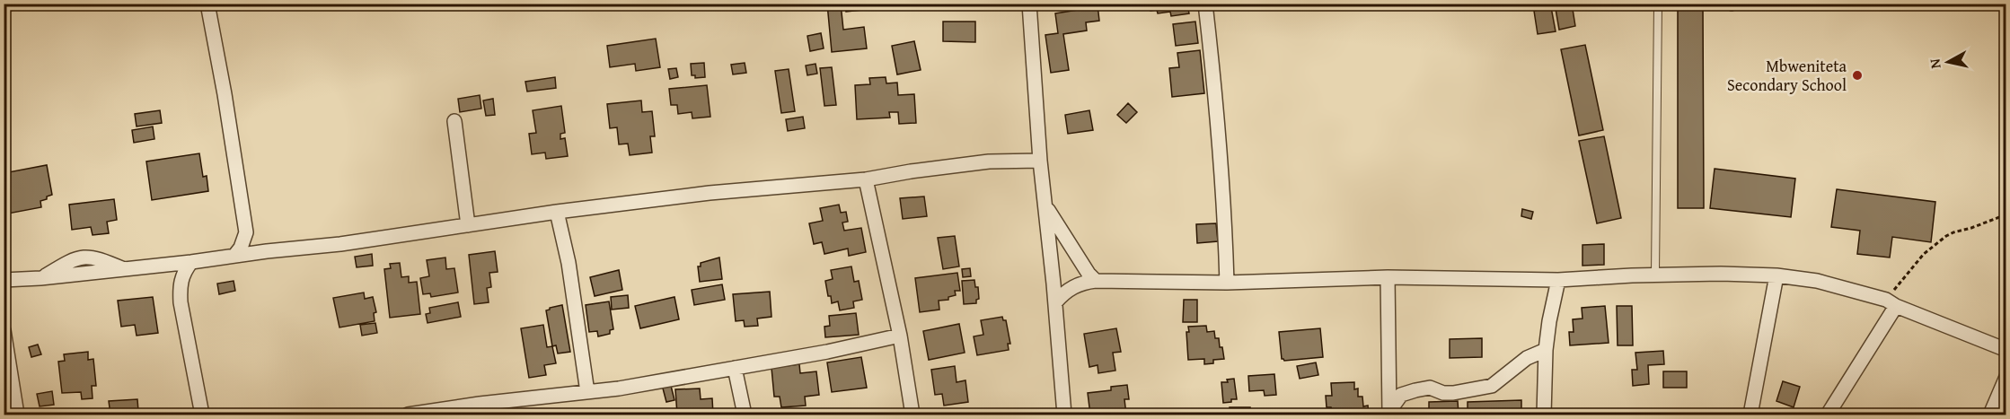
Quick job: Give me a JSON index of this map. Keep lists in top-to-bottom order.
{
  "places": ["Mbweniteta Secondary School"],
  "north": "left"
}
